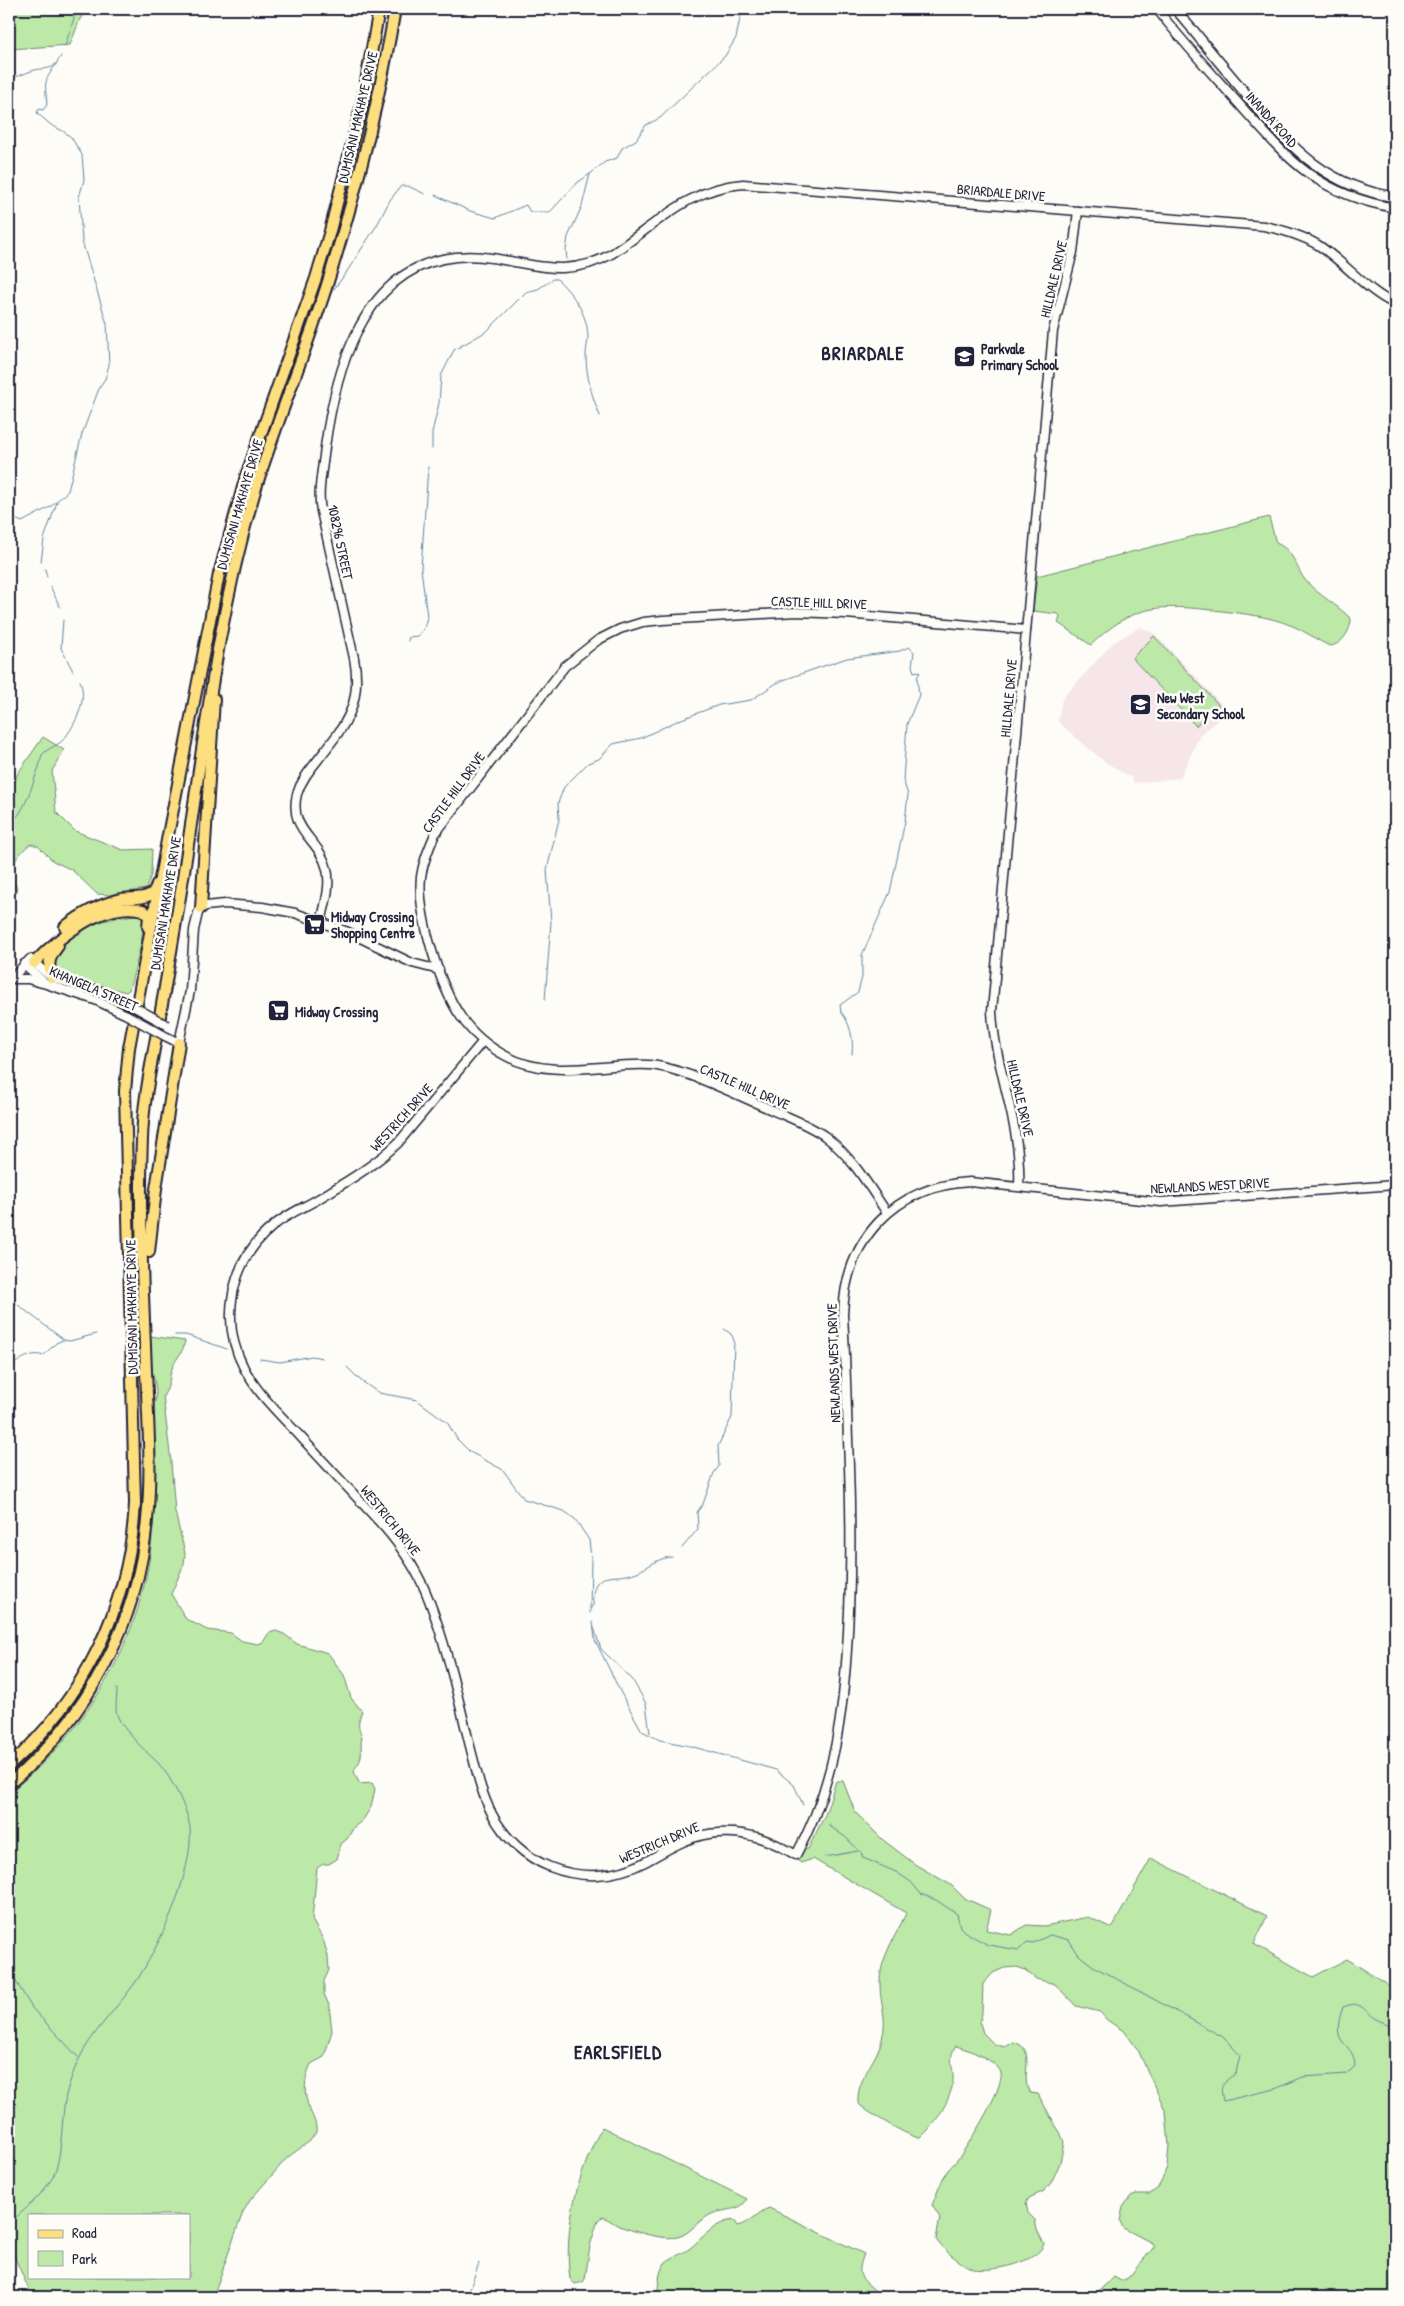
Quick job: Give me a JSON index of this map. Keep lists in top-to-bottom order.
{
  "streets": {
    "main road": ["DUMISANI MAKHAYE DRIVE", "INANDA ROAD"],
    "street": [
      "BRIARDALE DRIVE",
      "HILLDALE DRIVE",
      "108296 STREET",
      "CASTLE HILL DRIVE",
      "KHANGELA STREET",
      "WESTRICH DRIVE",
      "NEWLANDS WEST DRIVE"
    ]
  },
  "crossings": [
    ["BRIARDALE DRIVE", "HILLDALE DRIVE"],
    ["BRIARDALE DRIVE", "108296 STREET"],
    ["HILLDALE DRIVE", "CASTLE HILL DRIVE"],
    ["HILLDALE DRIVE", "NEWLANDS WEST DRIVE"],
    ["CASTLE HILL DRIVE", "WESTRICH DRIVE"],
    ["CASTLE HILL DRIVE", "NEWLANDS WEST DRIVE"],
    ["WESTRICH DRIVE", "NEWLANDS WEST DRIVE"]
  ],
  "districts": ["BRIARDALE", "EARLSFIELD"],
  "places": {
    "school or university": ["Parkvale Primary School", "New West Secondary School"],
    "supermarket": ["Midway Crossing Shopping Centre", "Midway Crossing"]
  },
  "legend": ["Road", "Park"]
}
